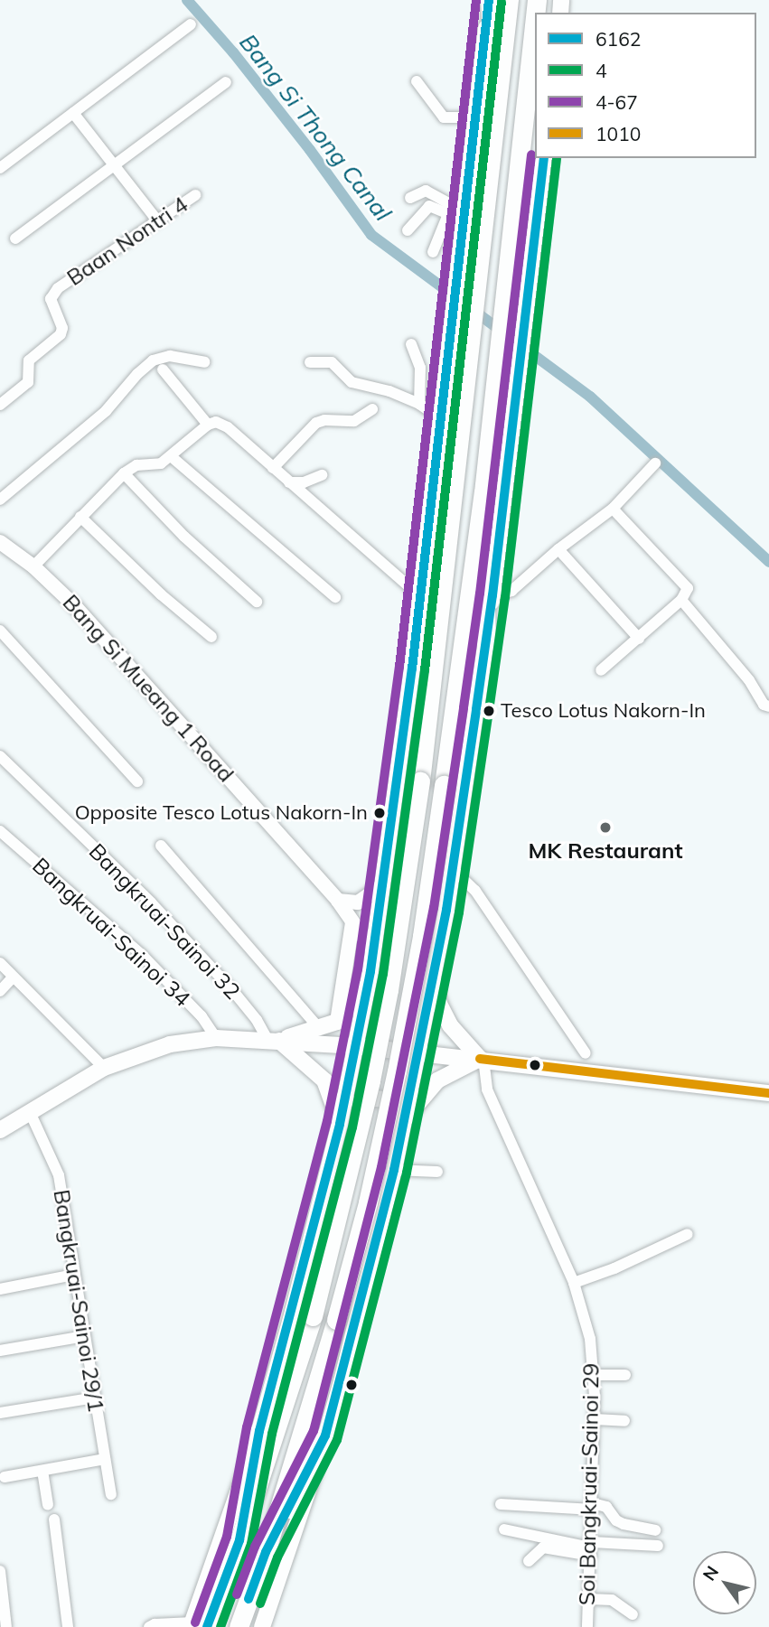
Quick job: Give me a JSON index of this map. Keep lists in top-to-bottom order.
{
  "streets": {
    "street": [
      "Baan Nontri 4",
      "Bang Si Mueang 1 Road",
      "Bangkruai-Sainoi 32",
      "Bangkruai-Sainoi 34",
      "Bangkruai-Sainoi 29/1",
      "Soi Bangkruai-Sainoi 29"
    ]
  },
  "water": ["Bang Si Thong Canal"],
  "places": ["Tesco Lotus Nakorn-In", "Opposite Tesco Lotus Nakorn-In", "MK Restaurant"],
  "lines": [
    "transit line 6162",
    "transit line 4-67",
    "transit line 4",
    "transit line 1010"
  ],
  "legend": [
    "6162",
    "4",
    "4-67",
    "1010"
  ],
  "north": "top left"
}
